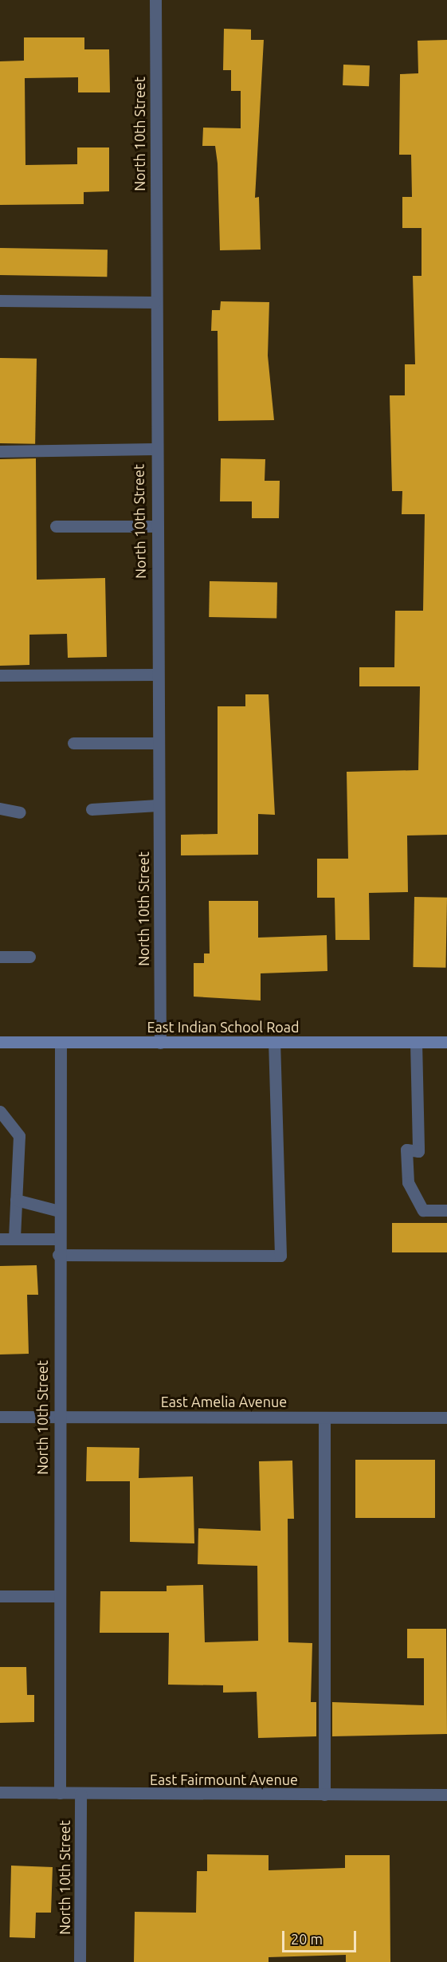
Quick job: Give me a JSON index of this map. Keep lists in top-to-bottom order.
{
  "streets": {
    "main road": ["East Indian School Road"],
    "street": ["North 10th Street", "East Amelia Avenue", "East Fairmount Avenue"]
  },
  "crossings": [
    ["North 10th Street", "East Indian School Road"],
    ["North 10th Street", "East Amelia Avenue"],
    ["North 10th Street", "East Fairmount Avenue"]
  ],
  "scale_bar": "20 m"
}
